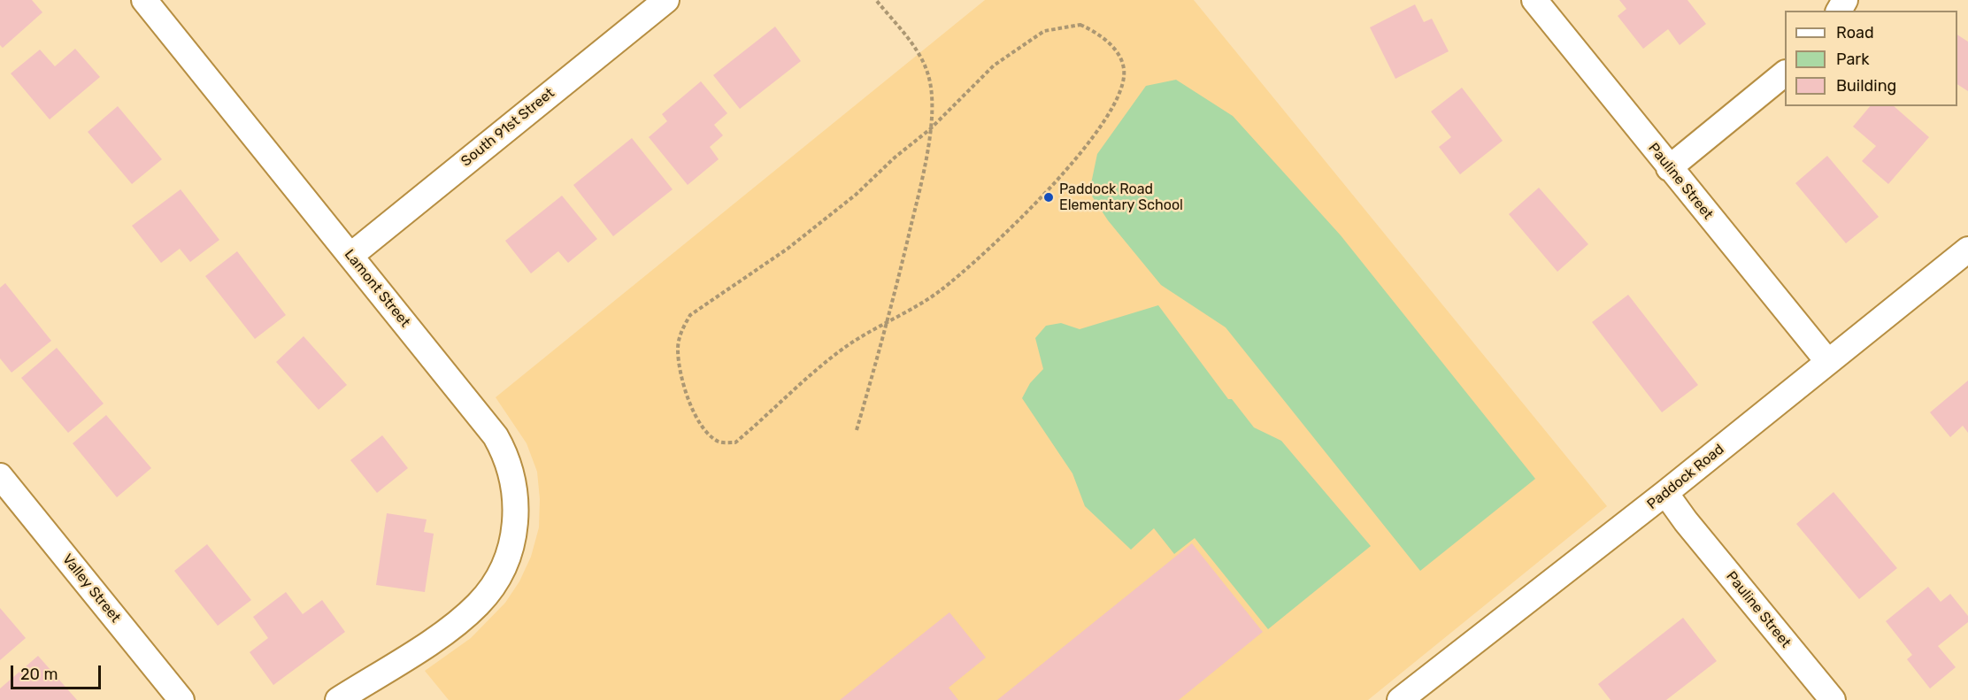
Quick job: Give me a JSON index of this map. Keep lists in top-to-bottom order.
{
  "streets": {
    "street": [
      "South 91st Street",
      "Pauline Street",
      "Lamont Street",
      "Paddock Road",
      "Valley Street"
    ]
  },
  "crossings": [
    ["South 91st Street", "Lamont Street"],
    ["Pauline Street", "Paddock Road"]
  ],
  "places": ["Paddock Road Elementary School"],
  "legend": ["Road", "Park", "Building"],
  "scale_bar": "20 m"
}
